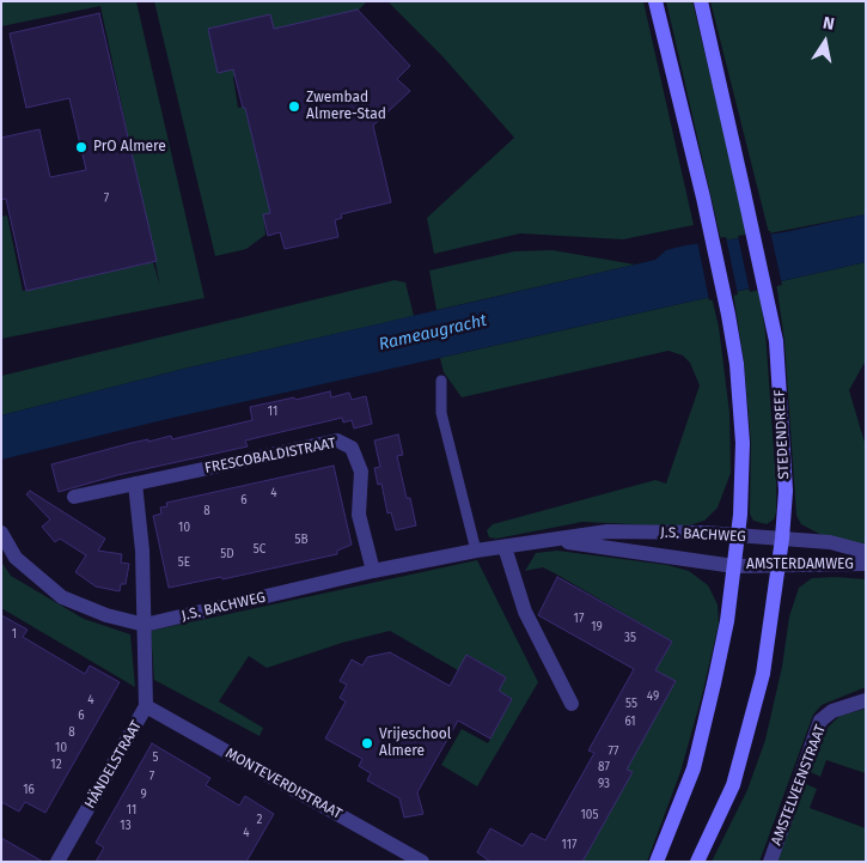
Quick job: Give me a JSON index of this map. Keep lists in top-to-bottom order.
{
  "streets": {
    "main road": ["STEDENDREEF"],
    "street": [
      "FRESCOBALDISTRAAT",
      "J.S. BACHWEG",
      "AMSTERDAMWEG",
      "HÄNDELSTRAAT",
      "MONTEVERDISTRAAT",
      "AMSTELVEENSTRAAT"
    ]
  },
  "crossings": [
    ["STEDENDREEF", "J.S. BACHWEG"],
    ["STEDENDREEF", "AMSTERDAMWEG"],
    ["FRESCOBALDISTRAAT", "J.S. BACHWEG"],
    ["J.S. BACHWEG", "AMSTERDAMWEG"],
    ["J.S. BACHWEG", "HÄNDELSTRAAT"],
    ["HÄNDELSTRAAT", "MONTEVERDISTRAAT"]
  ],
  "water": ["Rameaugracht"],
  "places": ["Zwembad Almere-Stad", "PrO Almere", "Vrijeschool Almere"],
  "house_numbers": [
    "7",
    "11",
    "4",
    "6",
    "8",
    "10",
    "5B",
    "5C",
    "5D",
    "5E",
    "17",
    "19",
    "1",
    "35",
    "49",
    "4",
    "55",
    "6",
    "61",
    "8",
    "10",
    "77",
    "5",
    "12",
    "87",
    "7",
    "93",
    "16",
    "9",
    "11",
    "105",
    "2",
    "13",
    "4",
    "117"
  ],
  "north": "top"
}
